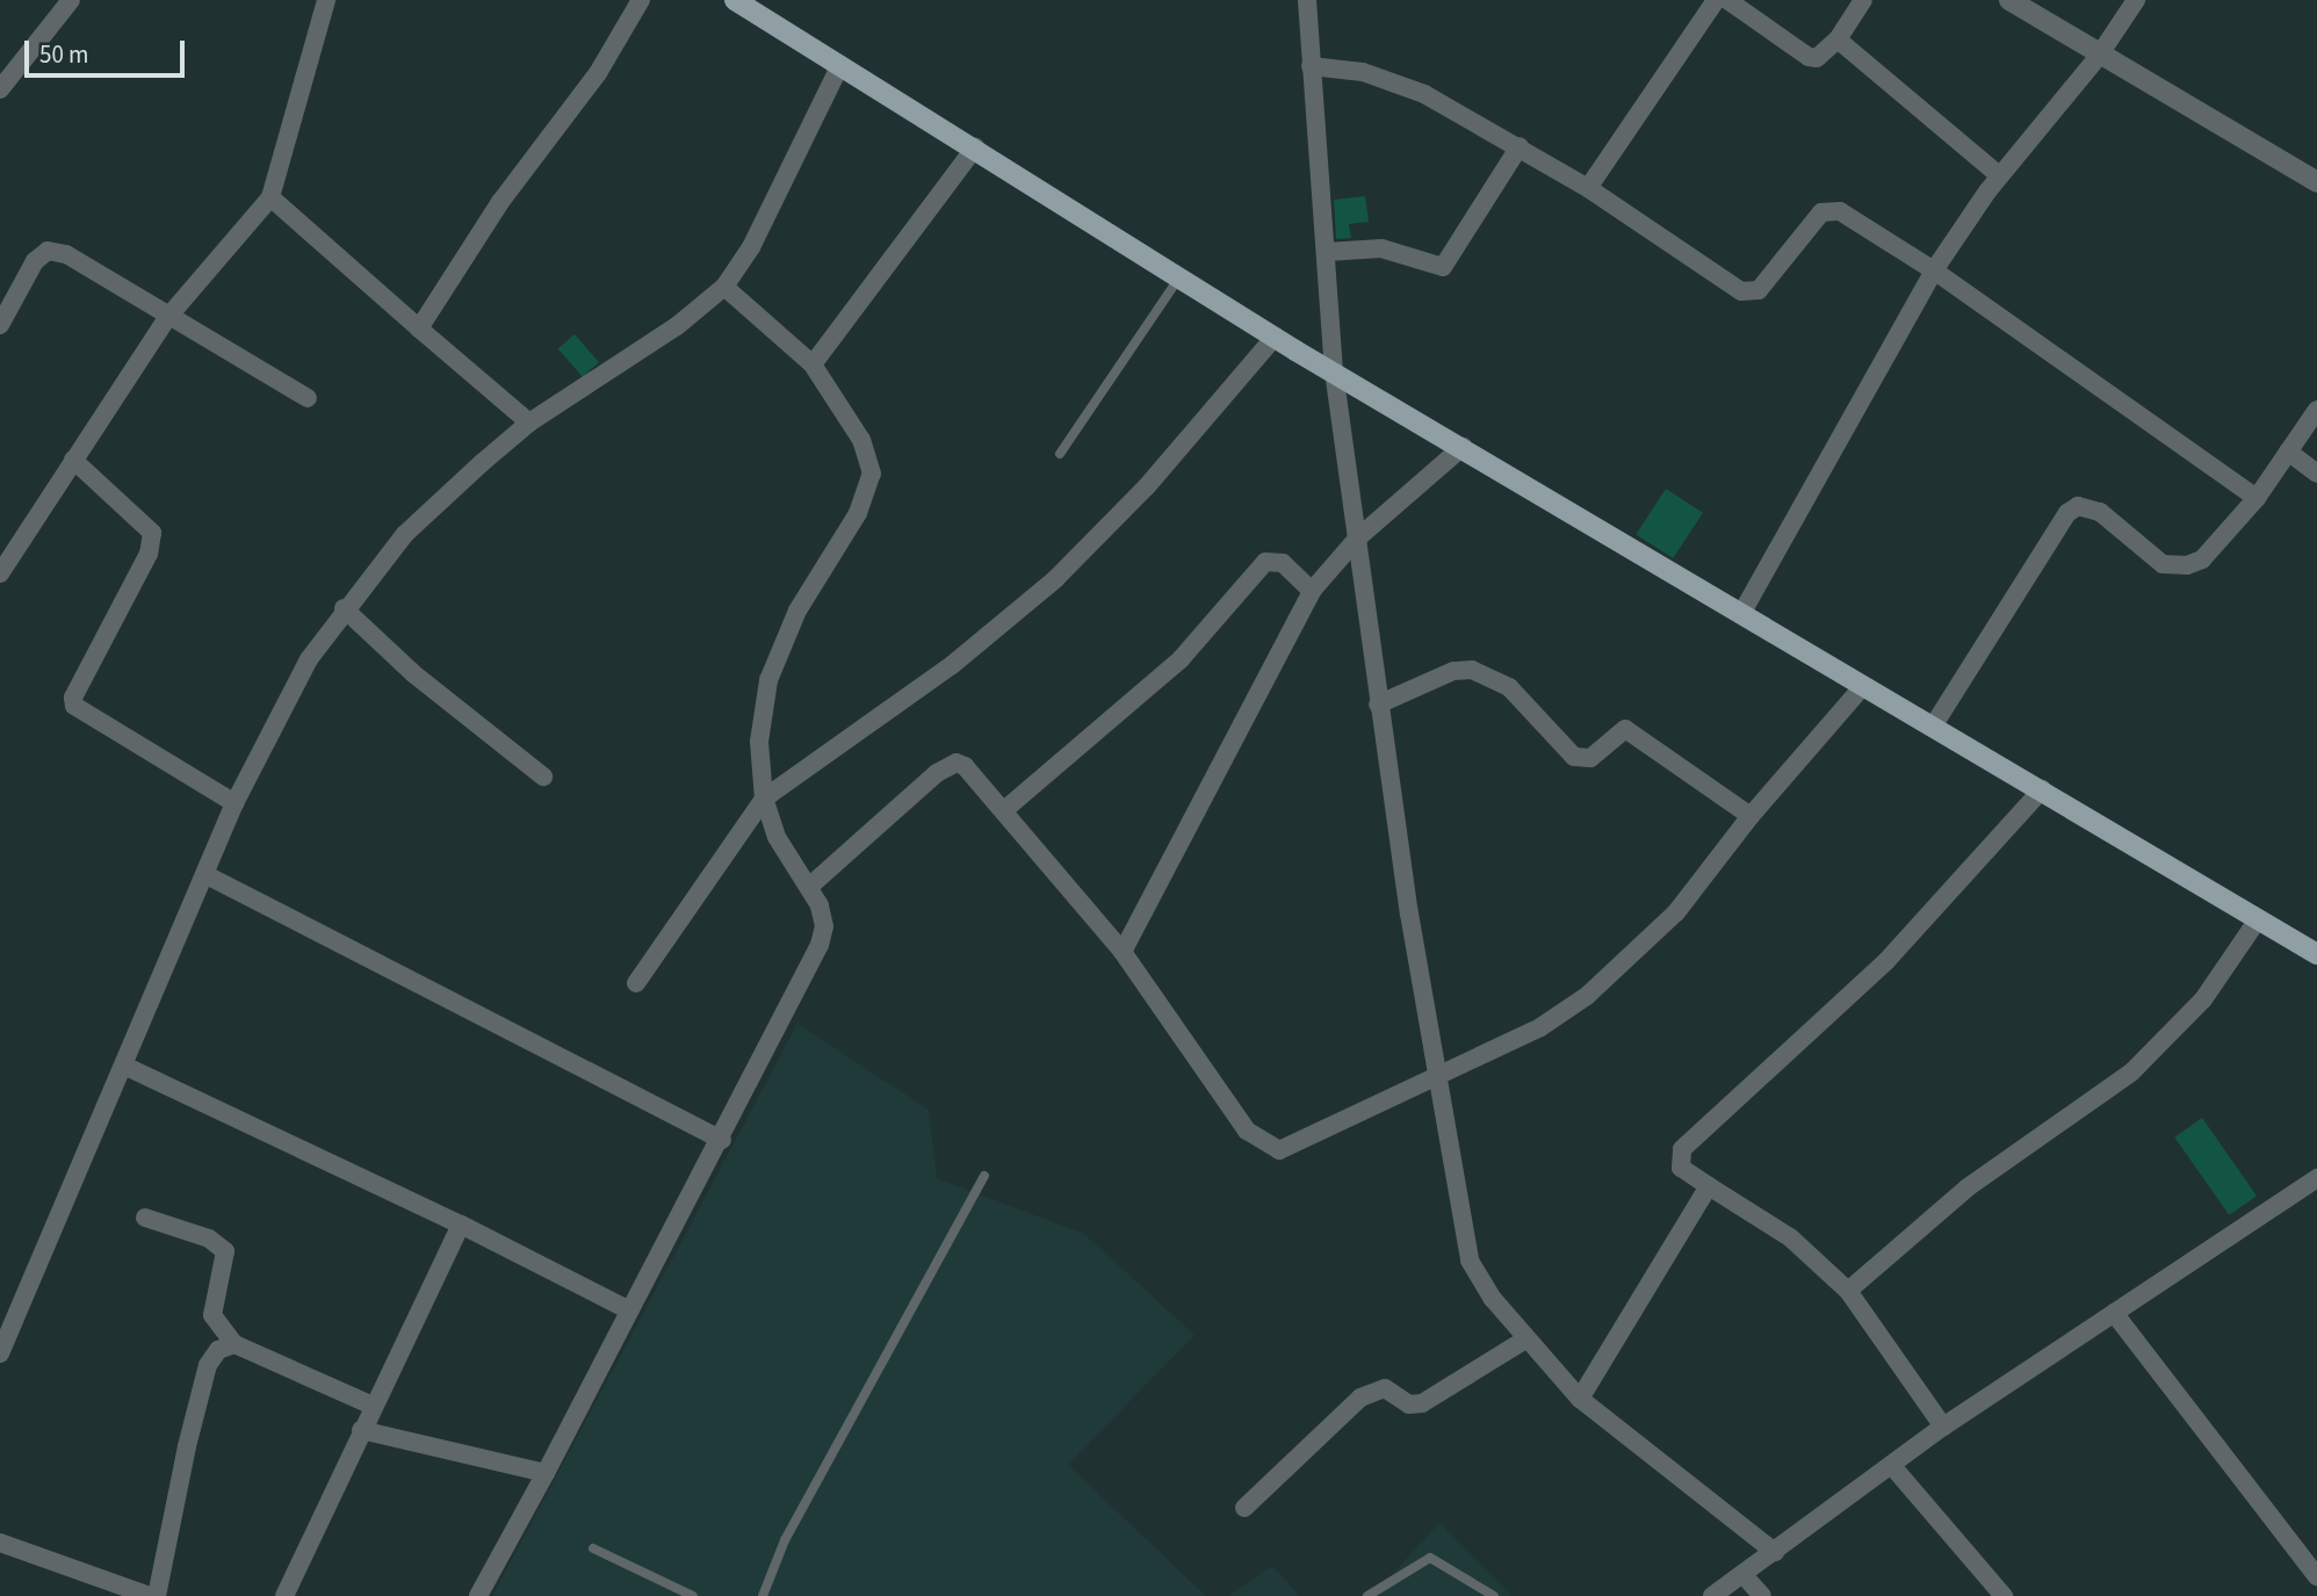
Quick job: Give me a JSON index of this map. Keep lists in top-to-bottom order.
{
  "scale_bar": "50 m"
}
